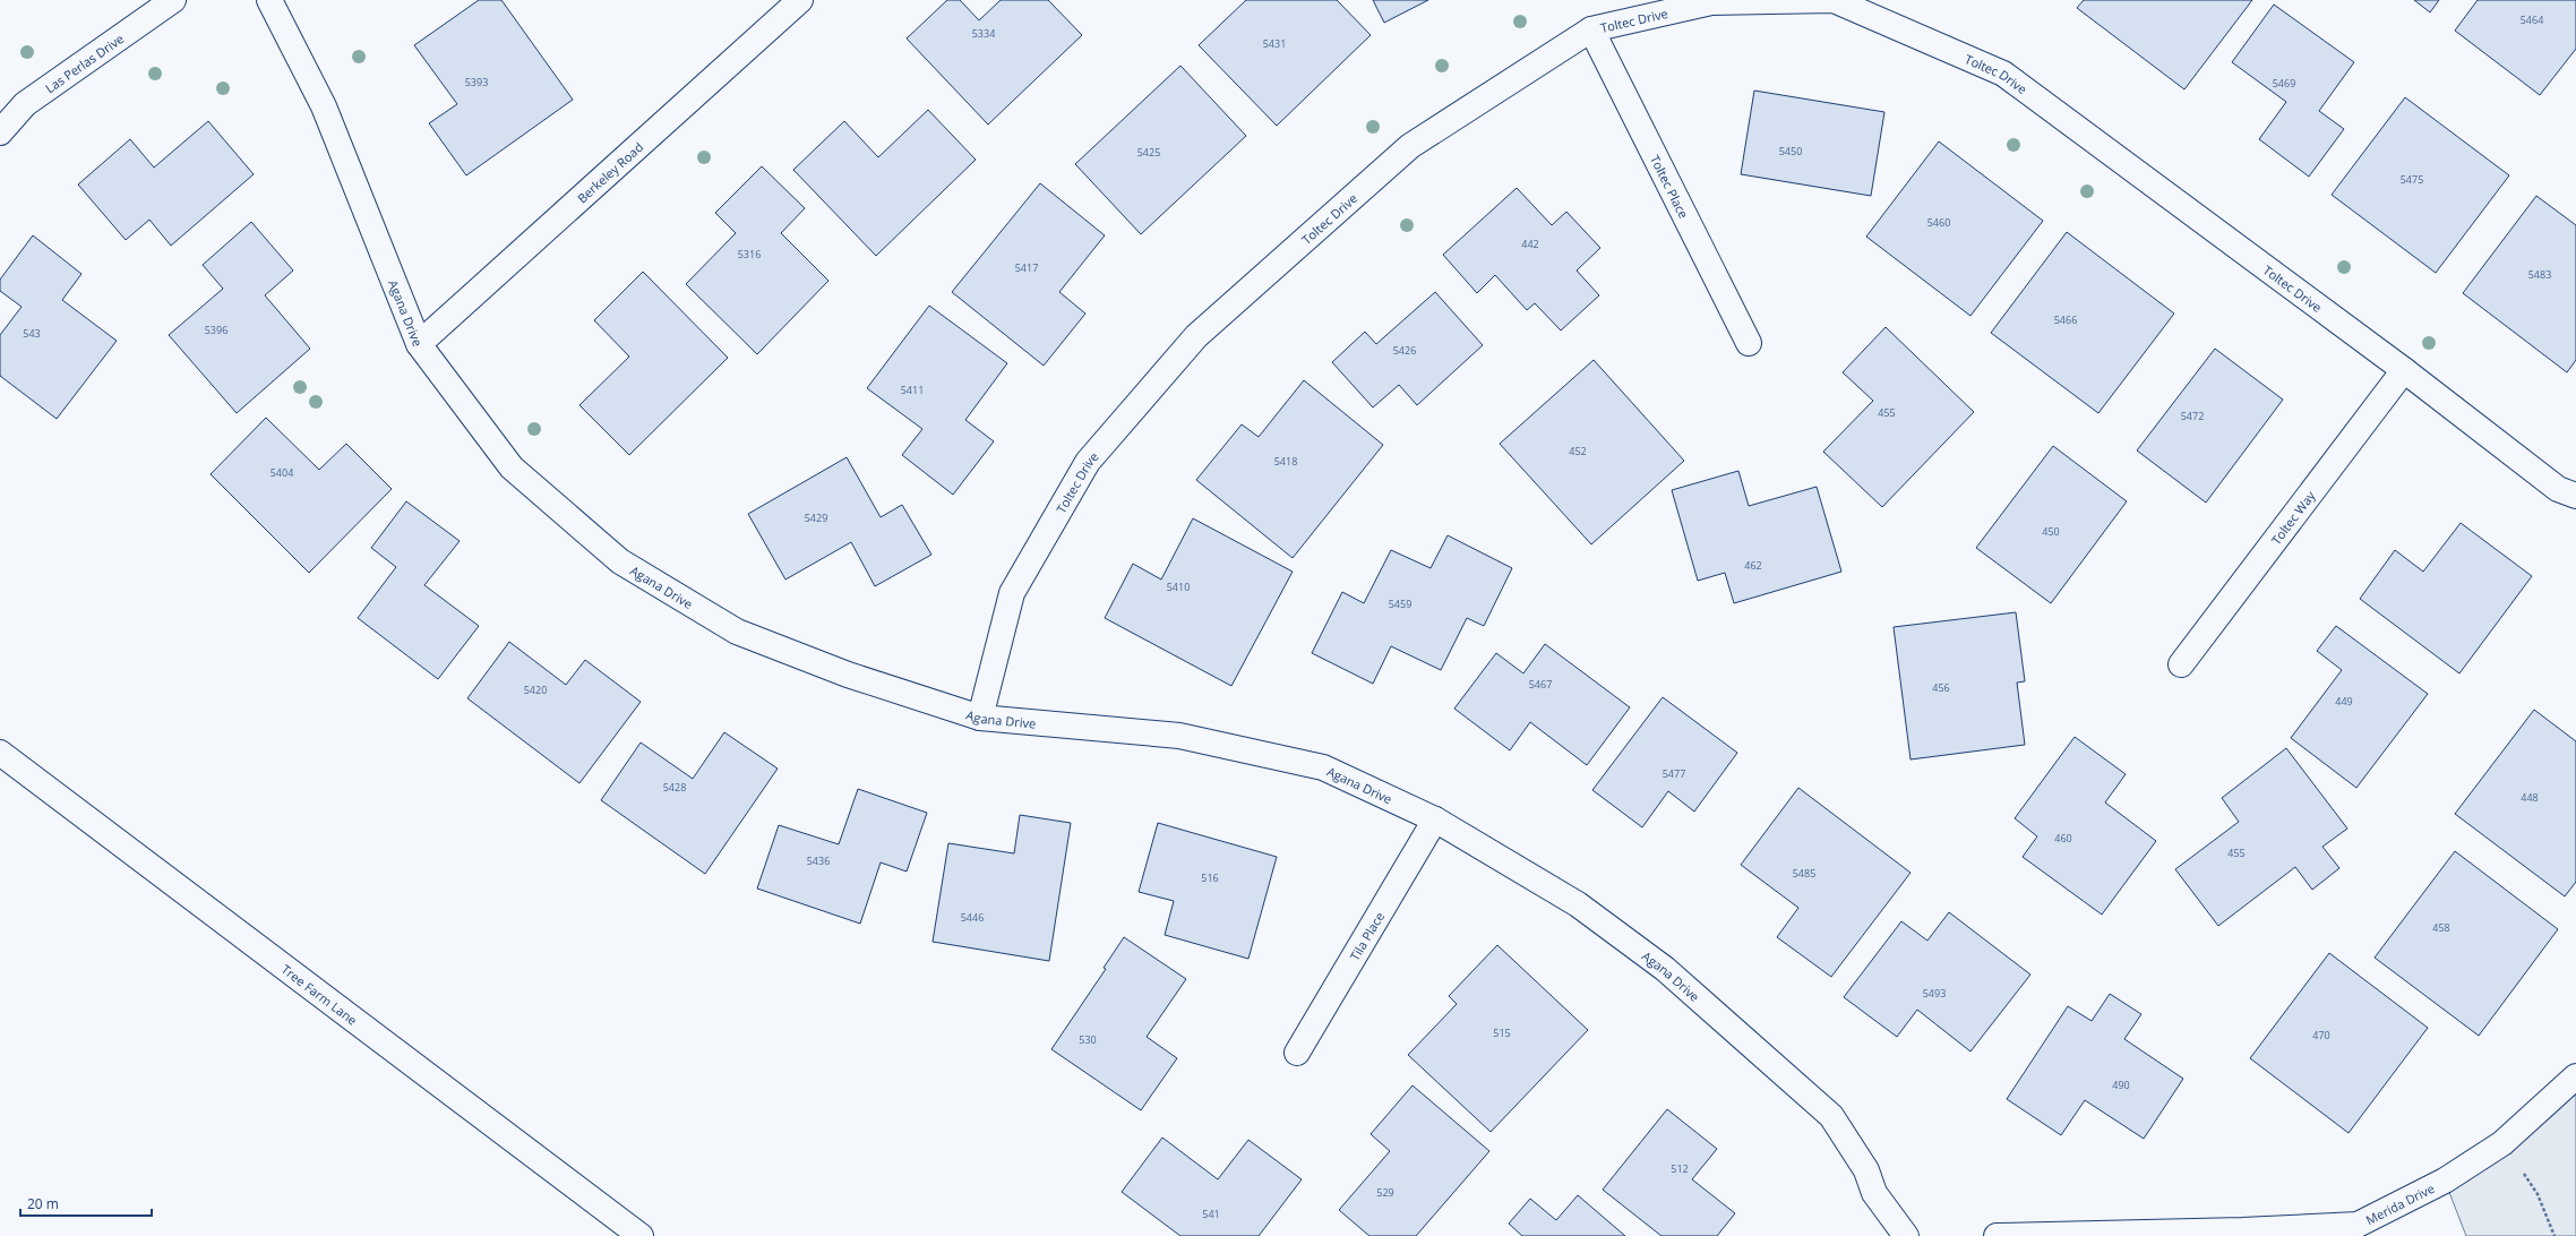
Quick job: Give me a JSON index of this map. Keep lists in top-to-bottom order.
{
  "streets": {
    "street": [
      "Toltec Drive",
      "Las Perlas Drive",
      "Berkeley Road",
      "Toltec Place",
      "Agana Drive",
      "Toltec Way",
      "Tila Place",
      "Tree Farm Lane",
      "Merida Drive"
    ]
  },
  "crossings": [
    ["Toltec Drive", "Toltec Place"],
    ["Toltec Drive", "Agana Drive"],
    ["Toltec Drive", "Toltec Way"],
    ["Berkeley Road", "Agana Drive"],
    ["Agana Drive", "Tila Place"]
  ],
  "house_numbers": [
    "5464",
    "5334",
    "5431",
    "5393",
    "5469",
    "5450",
    "5425",
    "5475",
    "5460",
    "442",
    "5316",
    "5417",
    "5483",
    "5466",
    "5396",
    "543",
    "5426",
    "5411",
    "455",
    "5472",
    "452",
    "5418",
    "5404",
    "5429",
    "450",
    "462",
    "5410",
    "5459",
    "5467",
    "456",
    "5420",
    "449",
    "5477",
    "5428",
    "448",
    "460",
    "455",
    "5436",
    "5485",
    "516",
    "5446",
    "458",
    "5493",
    "515",
    "470",
    "530",
    "490",
    "512",
    "529",
    "541"
  ],
  "scale_bar": "20 m"
}
